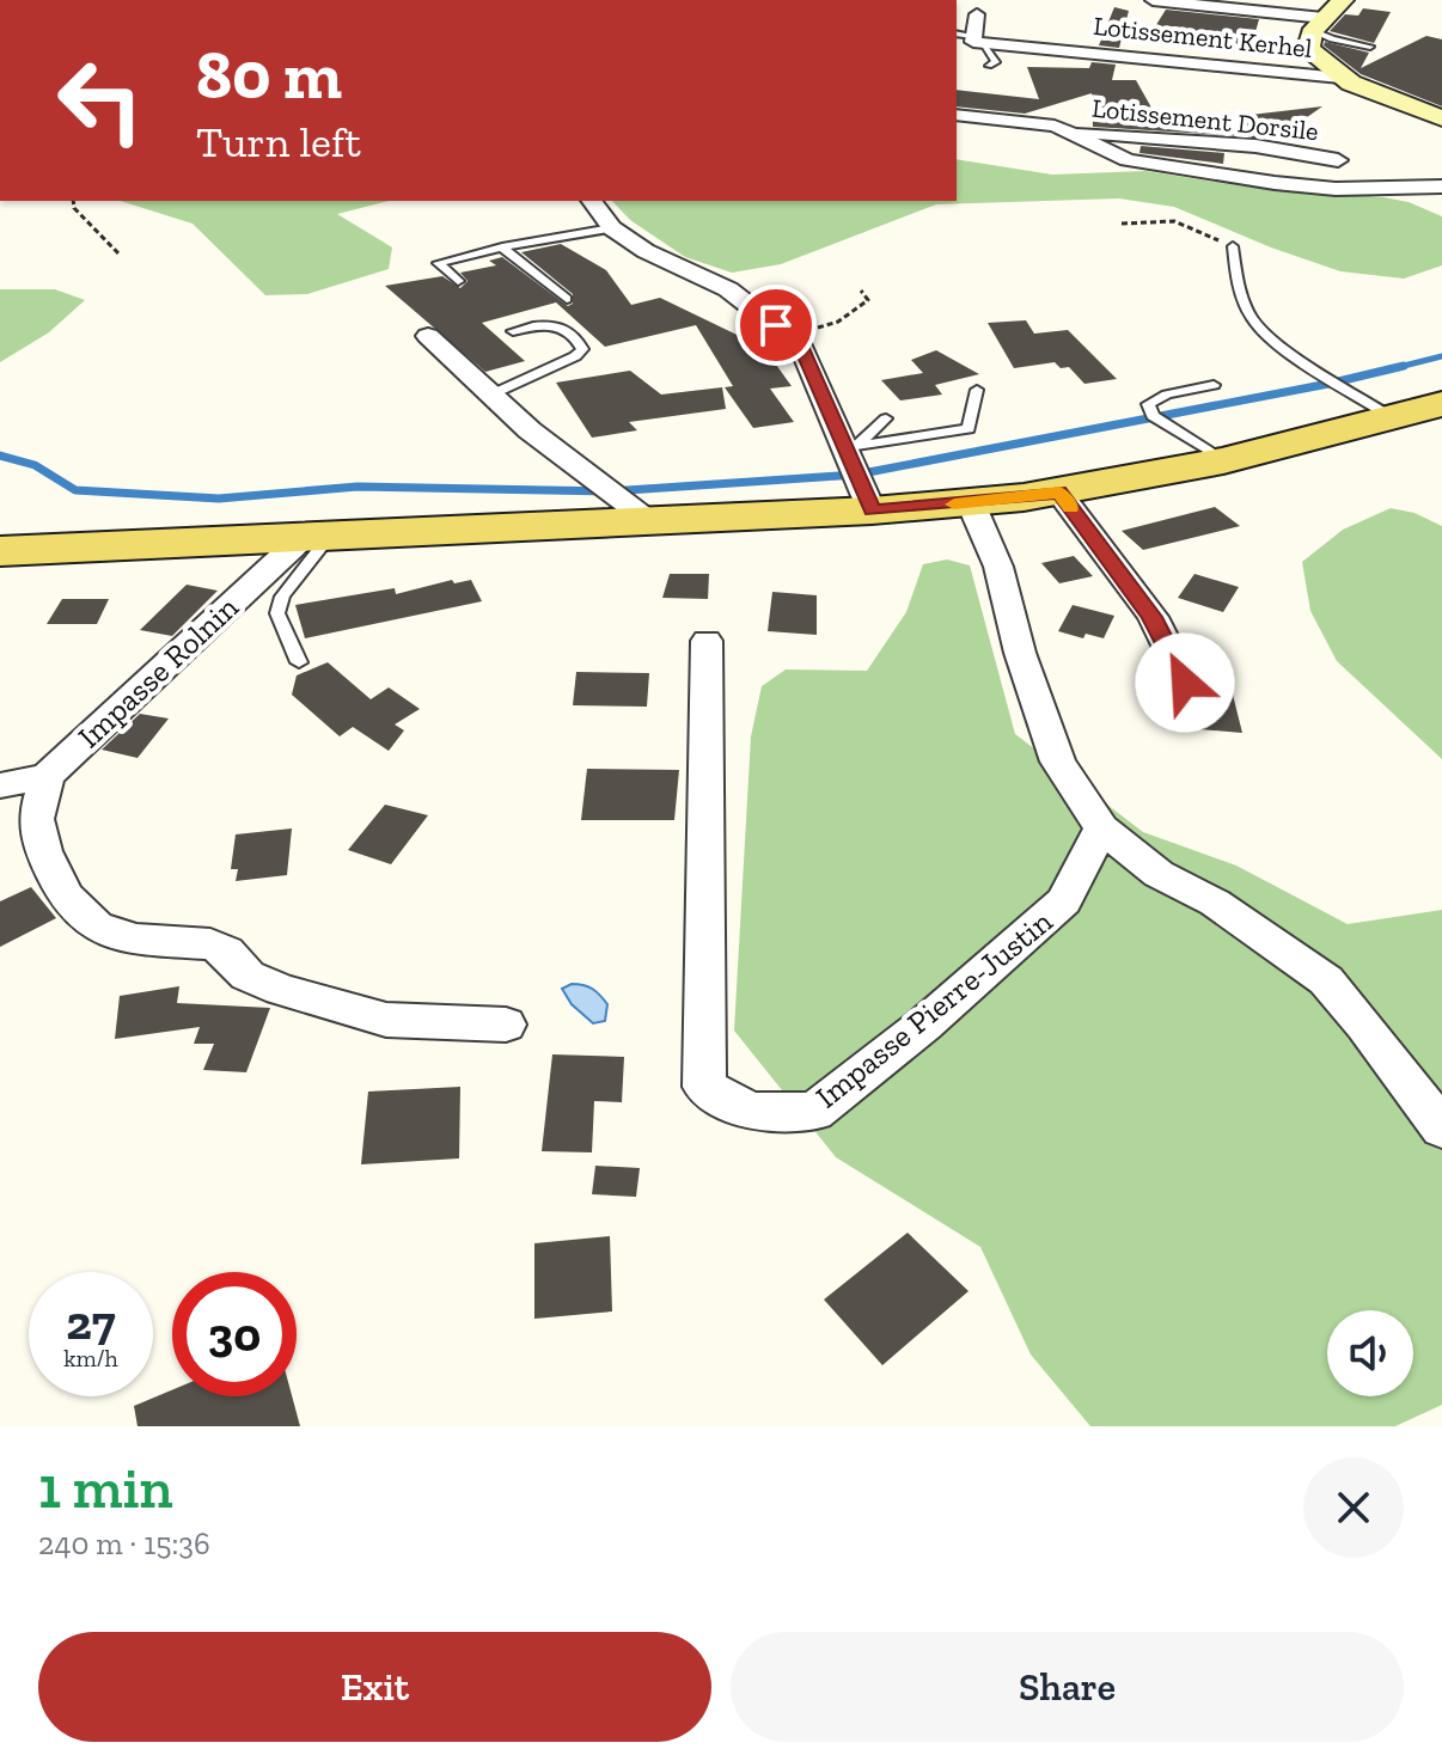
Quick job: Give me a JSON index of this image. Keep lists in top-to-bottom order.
{
  "streets": {
    "street": [
      "Lotissement Kerhel",
      "Lotissement Dorsile",
      "Impasse Rolnin",
      "Impasse Pierre-Justin"
    ]
  },
  "page": {
    "turn": ["80 m", "Turn left"],
    "speed": "27 km/h",
    "limit": "30",
    "heading": ["1 min", "240 m · 15:36"],
    "buttons": ["Exit", "Share"]
  }
}
